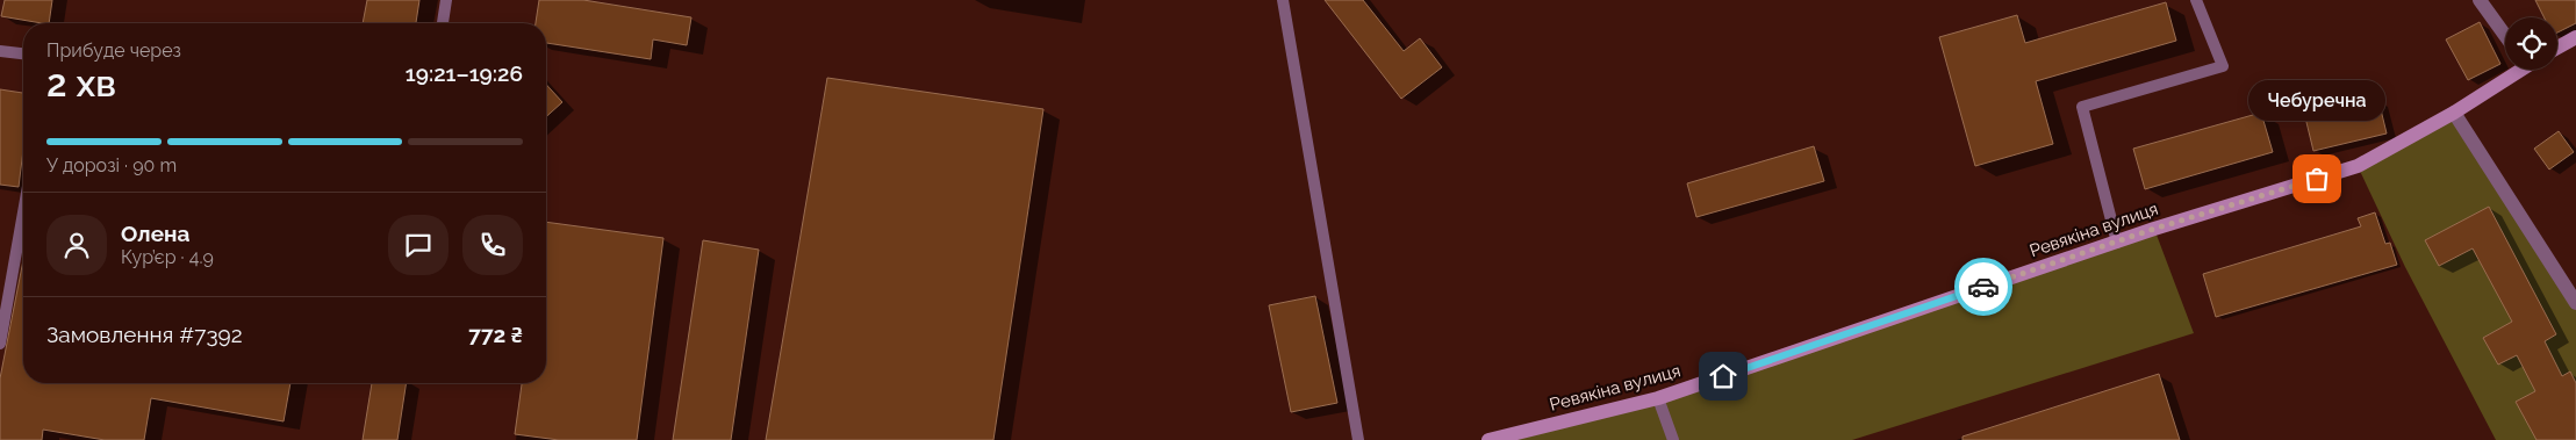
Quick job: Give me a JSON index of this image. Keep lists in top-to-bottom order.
{
  "streets": {
    "street": ["Ревякіна вулиця"]
  },
  "places": ["Чебуречна"],
  "page": {
    "heading": ["2 хв", "Прибуде через", "19:21–19:26"],
    "panel": [
      "Олена",
      "Кур’єр · 4.9",
      "Замовлення #7392",
      "772 ₴"
    ],
    "bubble": "Чебуречна",
    "bar": "У дорозі · 90 m"
  }
}
